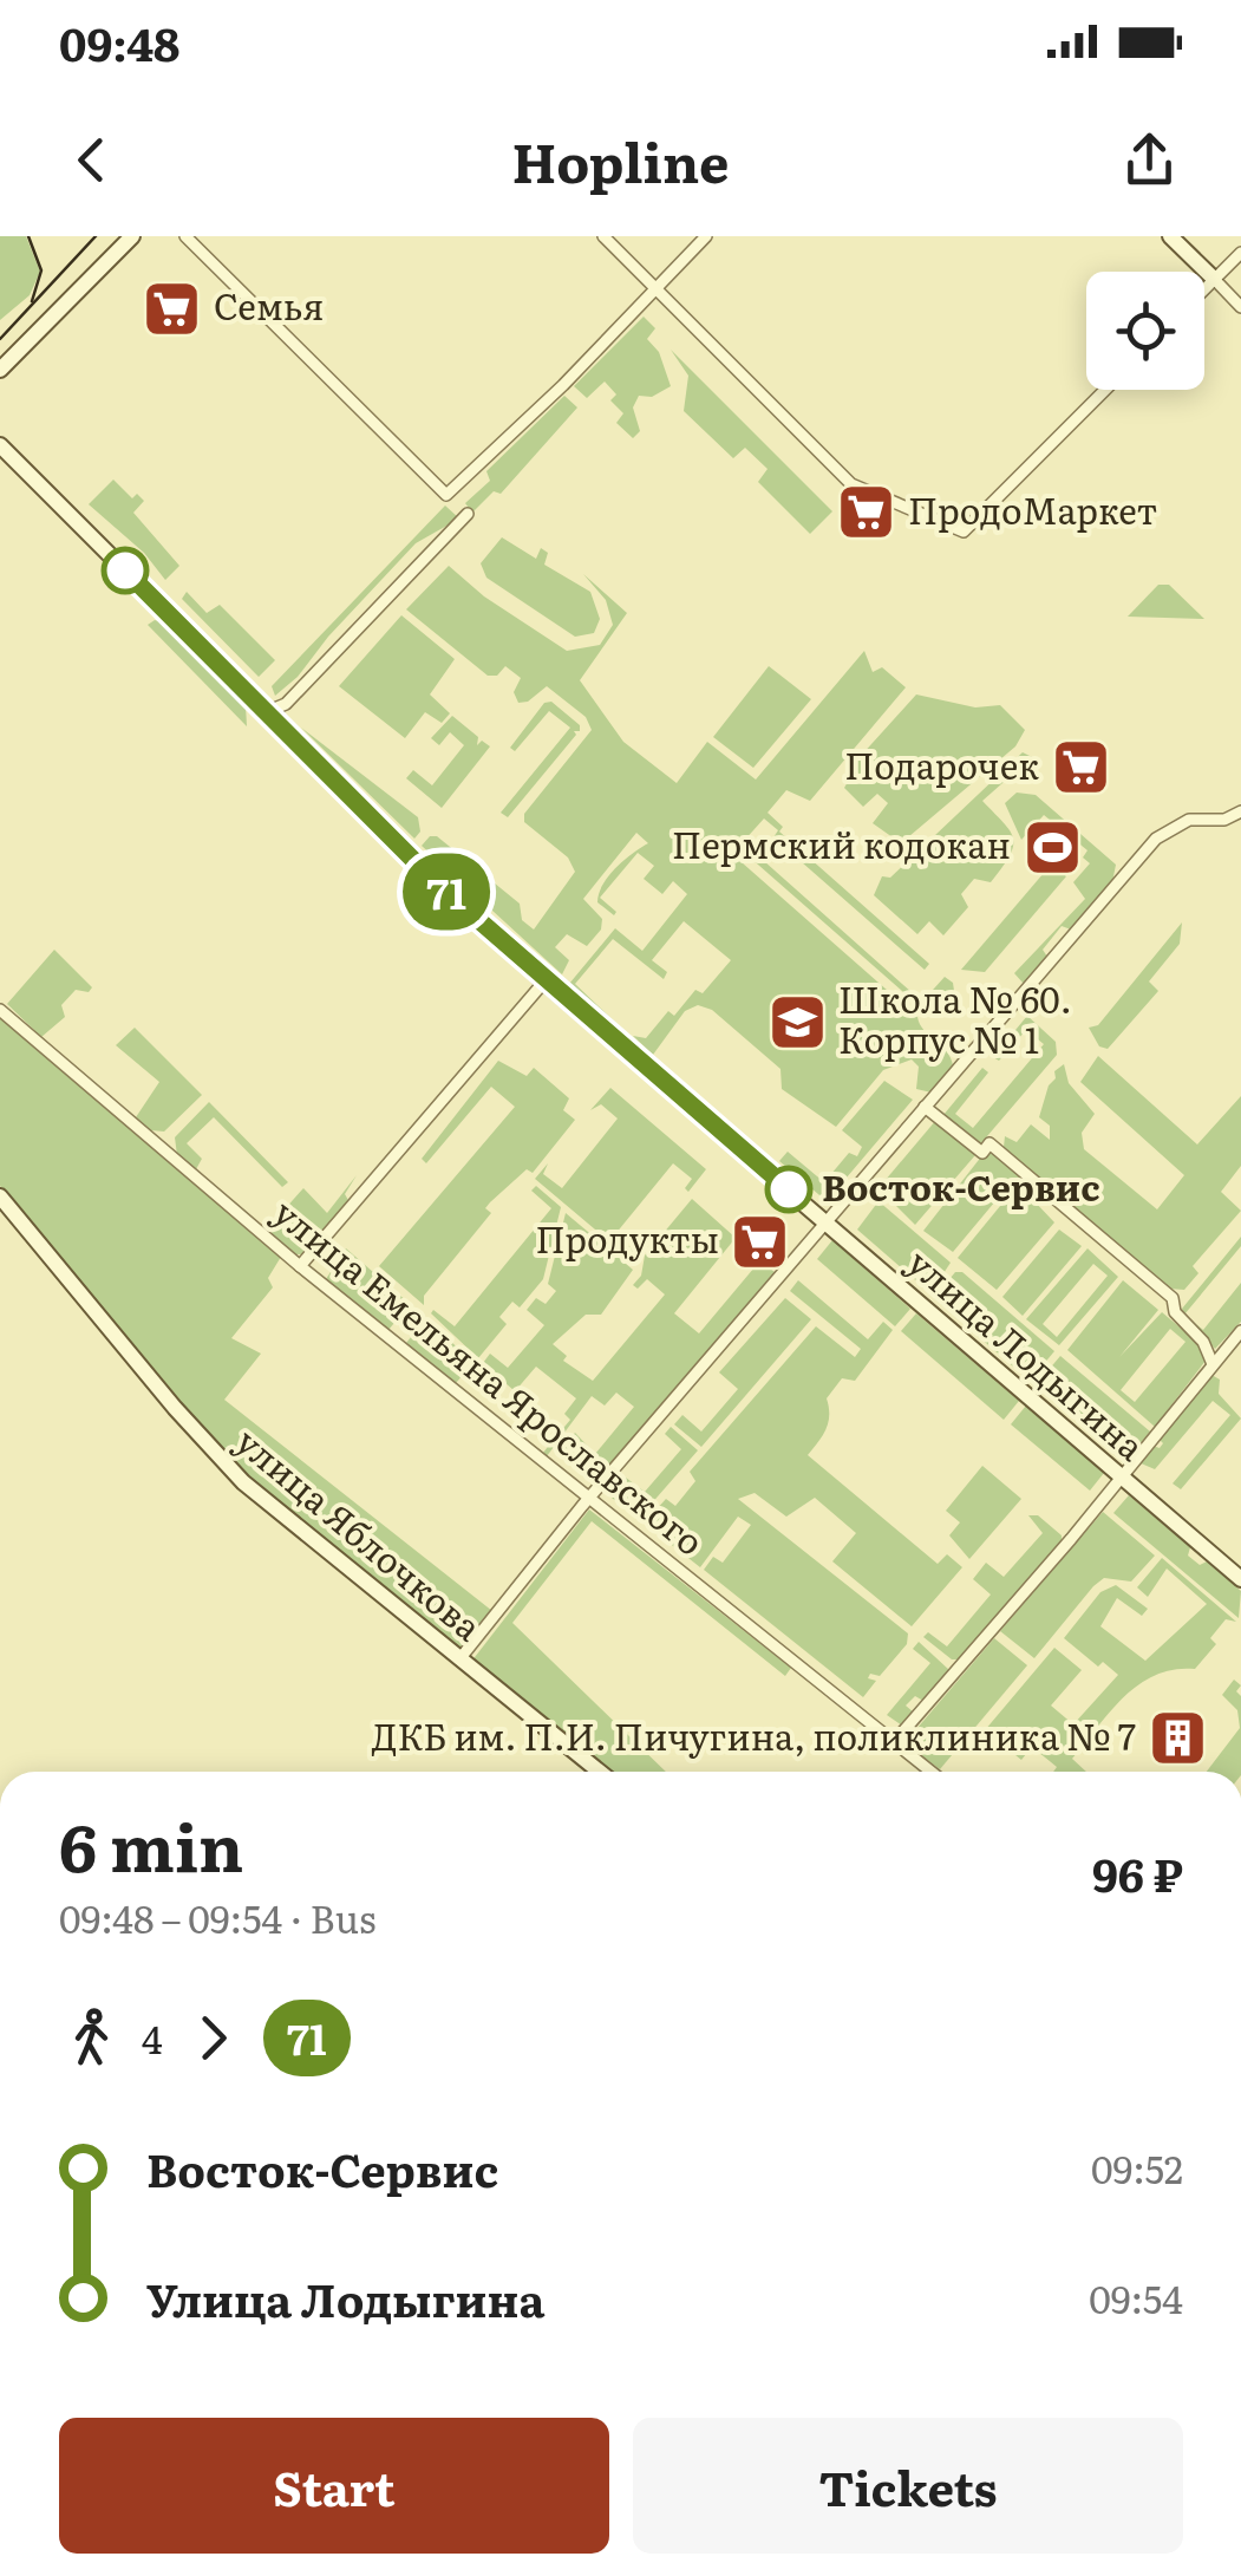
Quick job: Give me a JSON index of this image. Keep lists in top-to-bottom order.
{
  "streets": {
    "main road": ["улица Лодыгина", "улица Яблочкова"],
    "street": ["улица Емельяна Ярославского"]
  },
  "places": {
    "supermarket": [
      "Семья",
      "ПродоМаркет",
      "Подарочек",
      "Продукты"
    ],
    "sports": ["Пермский кодокан"],
    "school or university": ["Школа № 60. Корпус № 1"],
    "other": ["Восток-Сервис"],
    "building": ["ДКБ им. П.И. Пичугина, поликлиника № 7"]
  },
  "lines": ["bus line 71"],
  "page": {
    "status": "09:48",
    "header": "Hopline",
    "on_map": "71",
    "heading": ["6 min", "09:48 – 09:54 · Bus", "96 ₽"],
    "legs": ["4", "71"],
    "list": [
      {
        "name": "Восток-Сервис",
        "value": "09:52"
      },
      {
        "name": "Улица Лодыгина",
        "value": "09:54"
      }
    ],
    "buttons": ["Start", "Tickets"]
  }
}
